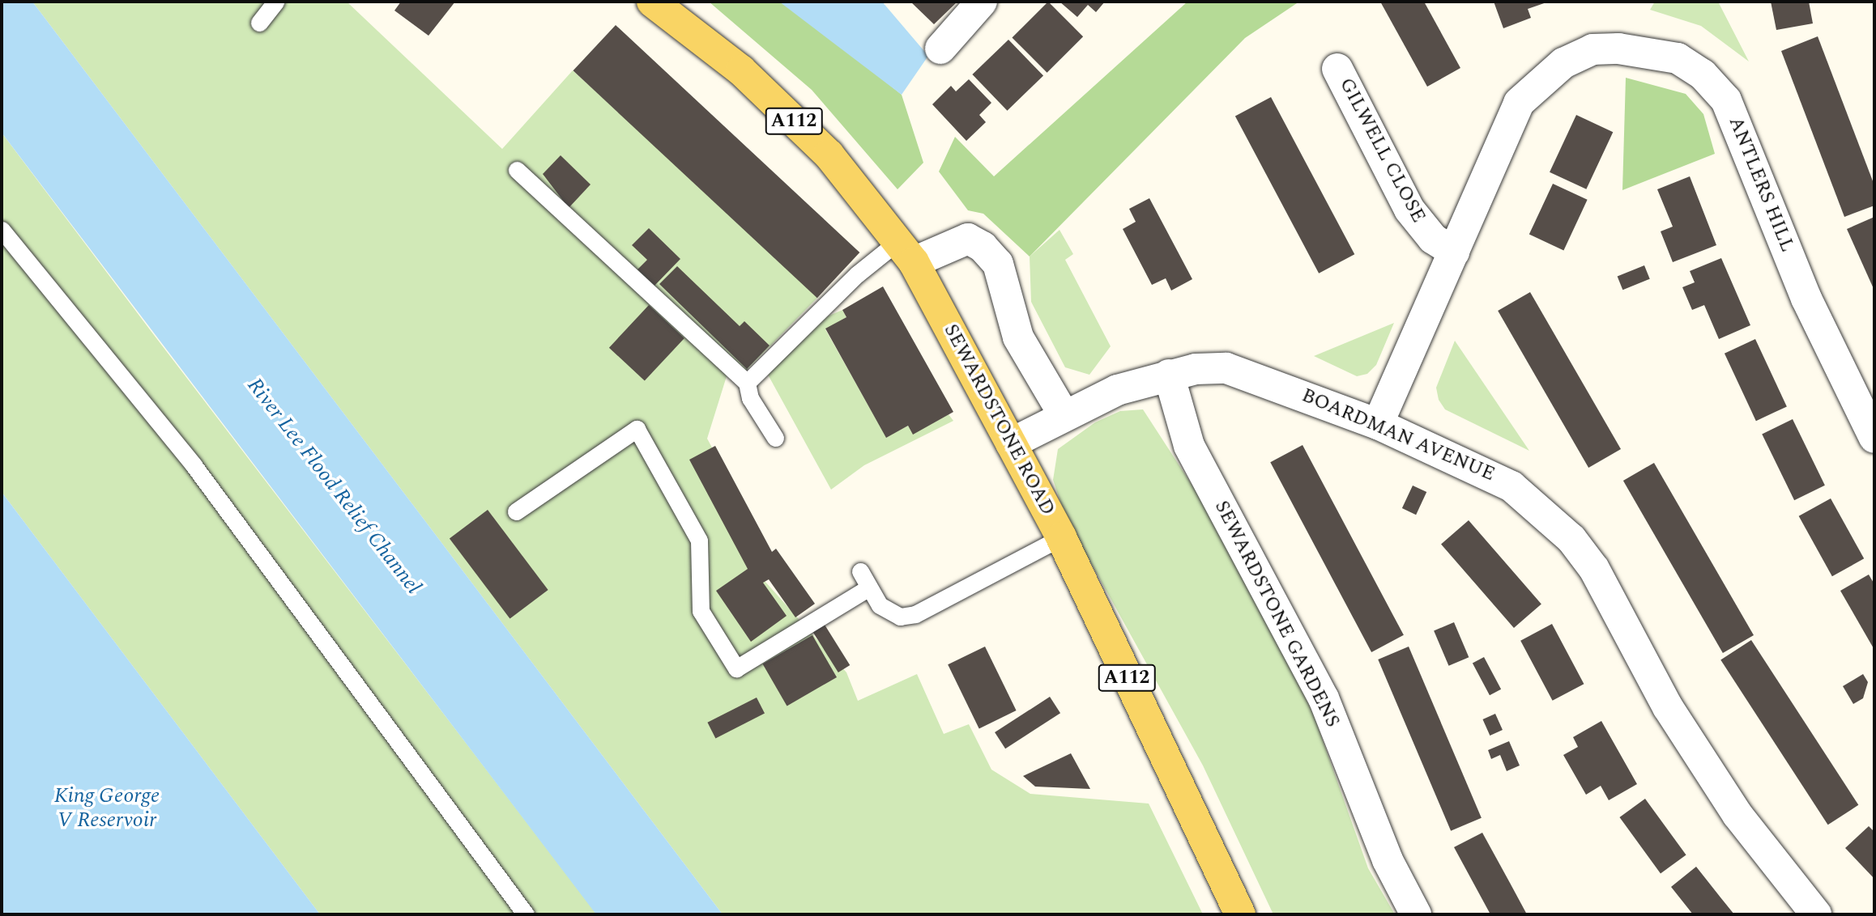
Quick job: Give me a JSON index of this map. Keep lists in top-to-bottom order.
{
  "streets": {
    "main road": ["A112", "SEWARDSTONE ROAD"],
    "street": [
      "GILWELL CLOSE",
      "ANTLERS HILL",
      "BOARDMAN AVENUE",
      "SEWARDSTONE GARDENS"
    ]
  },
  "crossings": [
    ["GILWELL CLOSE", "ANTLERS HILL"],
    ["ANTLERS HILL", "BOARDMAN AVENUE"],
    ["SEWARDSTONE ROAD", "BOARDMAN AVENUE"],
    ["BOARDMAN AVENUE", "SEWARDSTONE GARDENS"]
  ],
  "water": ["River Lee Flood Relief Channel", "King George V Reservoir"]
}
